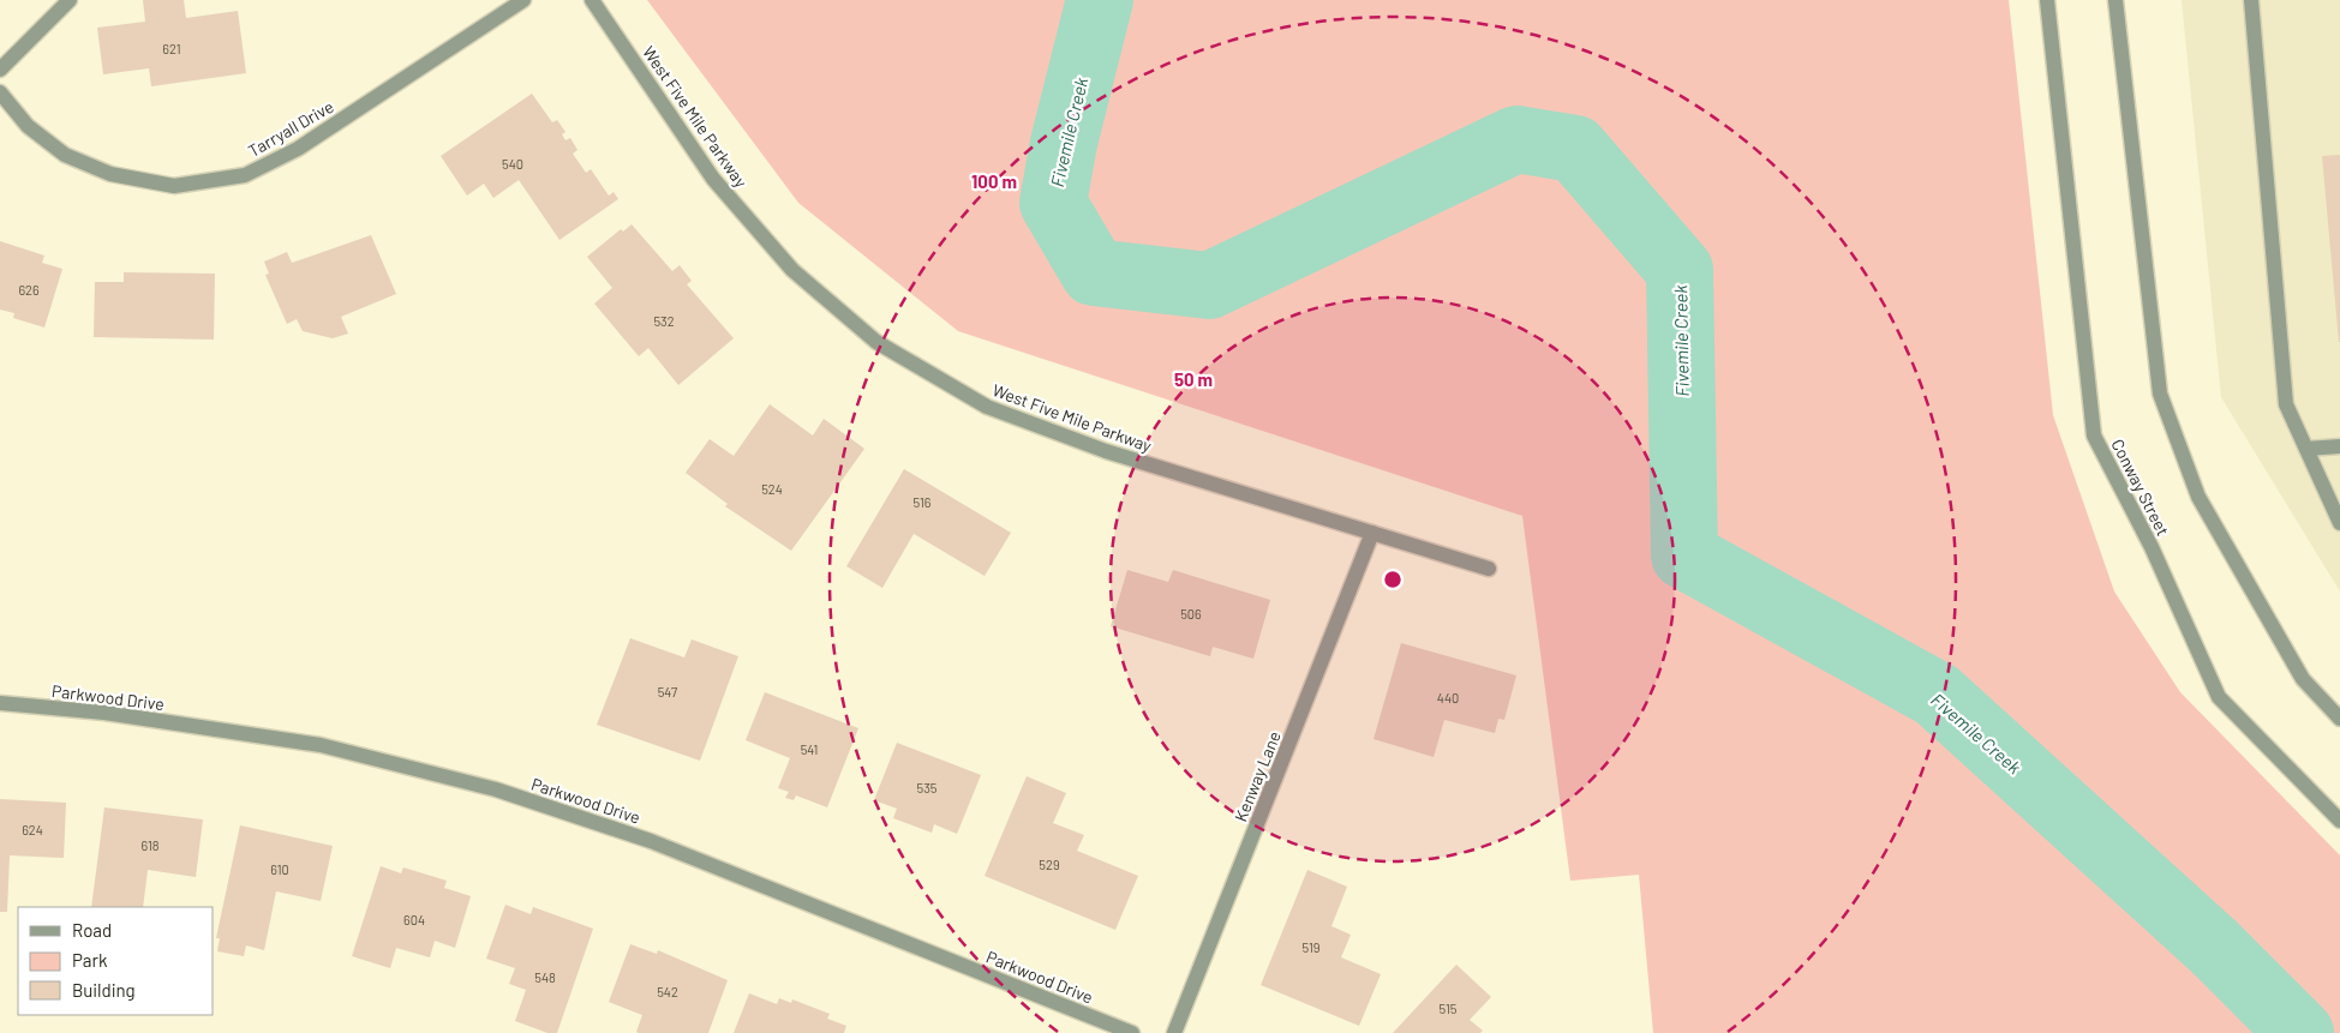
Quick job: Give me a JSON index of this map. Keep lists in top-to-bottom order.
{
  "streets": {
    "street": [
      "West Five Mile Parkway",
      "Tarryall Drive",
      "Conway Street",
      "Parkwood Drive",
      "Kenway Lane"
    ]
  },
  "crossings": [
    ["West Five Mile Parkway", "Kenway Lane"]
  ],
  "water": ["Fivemile Creek"],
  "house_numbers": [
    "621",
    "540",
    "626",
    "532",
    "524",
    "516",
    "506",
    "547",
    "440",
    "541",
    "535",
    "624",
    "618",
    "529",
    "610",
    "604",
    "519",
    "548",
    "542",
    "515"
  ],
  "legend": ["Road", "Park", "Building"],
  "rings": ["100 m", "50 m"]
}
